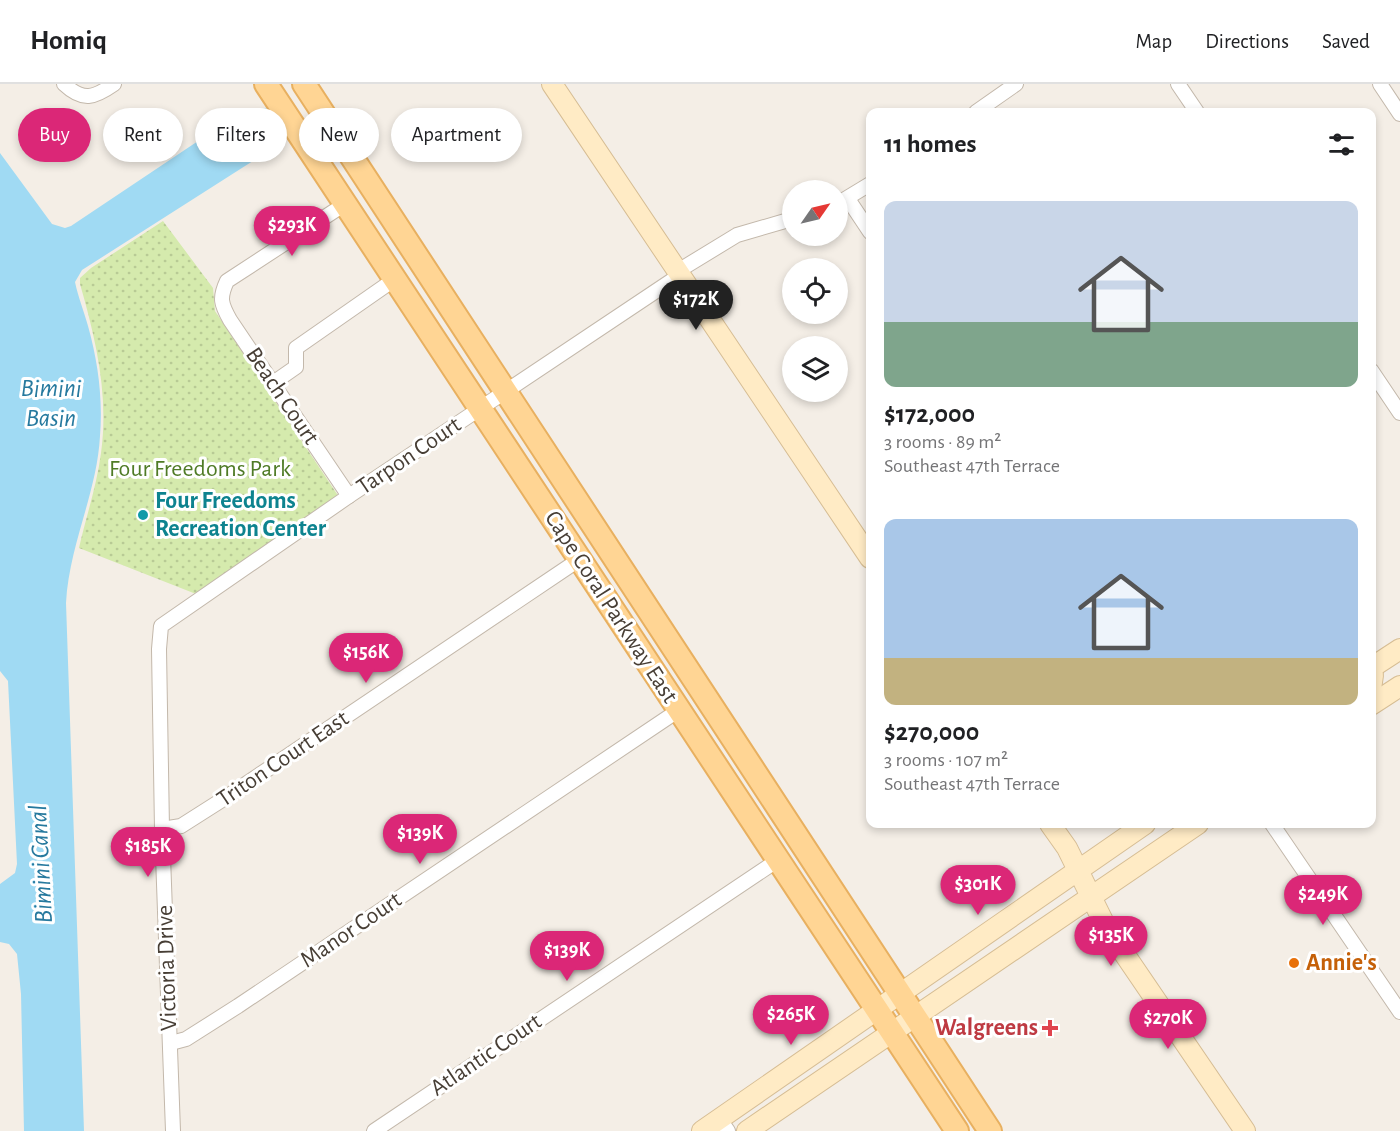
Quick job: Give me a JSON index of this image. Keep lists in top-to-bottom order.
{
  "streets": {
    "main road": ["Cape Coral Parkway East"],
    "street": [
      "Beach Court",
      "Tarpon Court",
      "Triton Court East",
      "Manor Court",
      "Victoria Drive",
      "Atlantic Court"
    ]
  },
  "crossings": [
    ["Beach Court", "Tarpon Court"],
    ["Beach Court", "Cape Coral Parkway East"],
    ["Tarpon Court", "Cape Coral Parkway East"],
    ["Tarpon Court", "Victoria Drive"],
    ["Cape Coral Parkway East", "Triton Court East"],
    ["Cape Coral Parkway East", "Manor Court"],
    ["Cape Coral Parkway East", "Atlantic Court"],
    ["Triton Court East", "Victoria Drive"],
    ["Manor Court", "Victoria Drive"]
  ],
  "water": ["Bimini Basin", "Bimini Canal"],
  "parks": ["Four Freedoms Park"],
  "places": {
    "other": ["Four Freedoms Recreation Center", "Annie's"],
    "health": ["Walgreens"]
  },
  "north": "top right",
  "page": {
    "header": "Homiq",
    "nav": ["Map", "Directions", "Saved"],
    "chip": [
      "Buy",
      "Rent",
      "Filters",
      "New",
      "Apartment"
    ],
    "heading": "11 homes",
    "list": [
      {
        "name": "$172,000",
        "note": "3 rooms · 89 m² · Southeast 47th Terrace"
      },
      {
        "name": "$270,000",
        "note": "3 rooms · 107 m² · Southeast 47th Terrace"
      }
    ],
    "price": [
      "$293K",
      "$172K",
      "$156K",
      "$139K",
      "$185K",
      "$301K",
      "$249K",
      "$135K",
      "$139K",
      "$265K",
      "$270K"
    ]
  }
}
